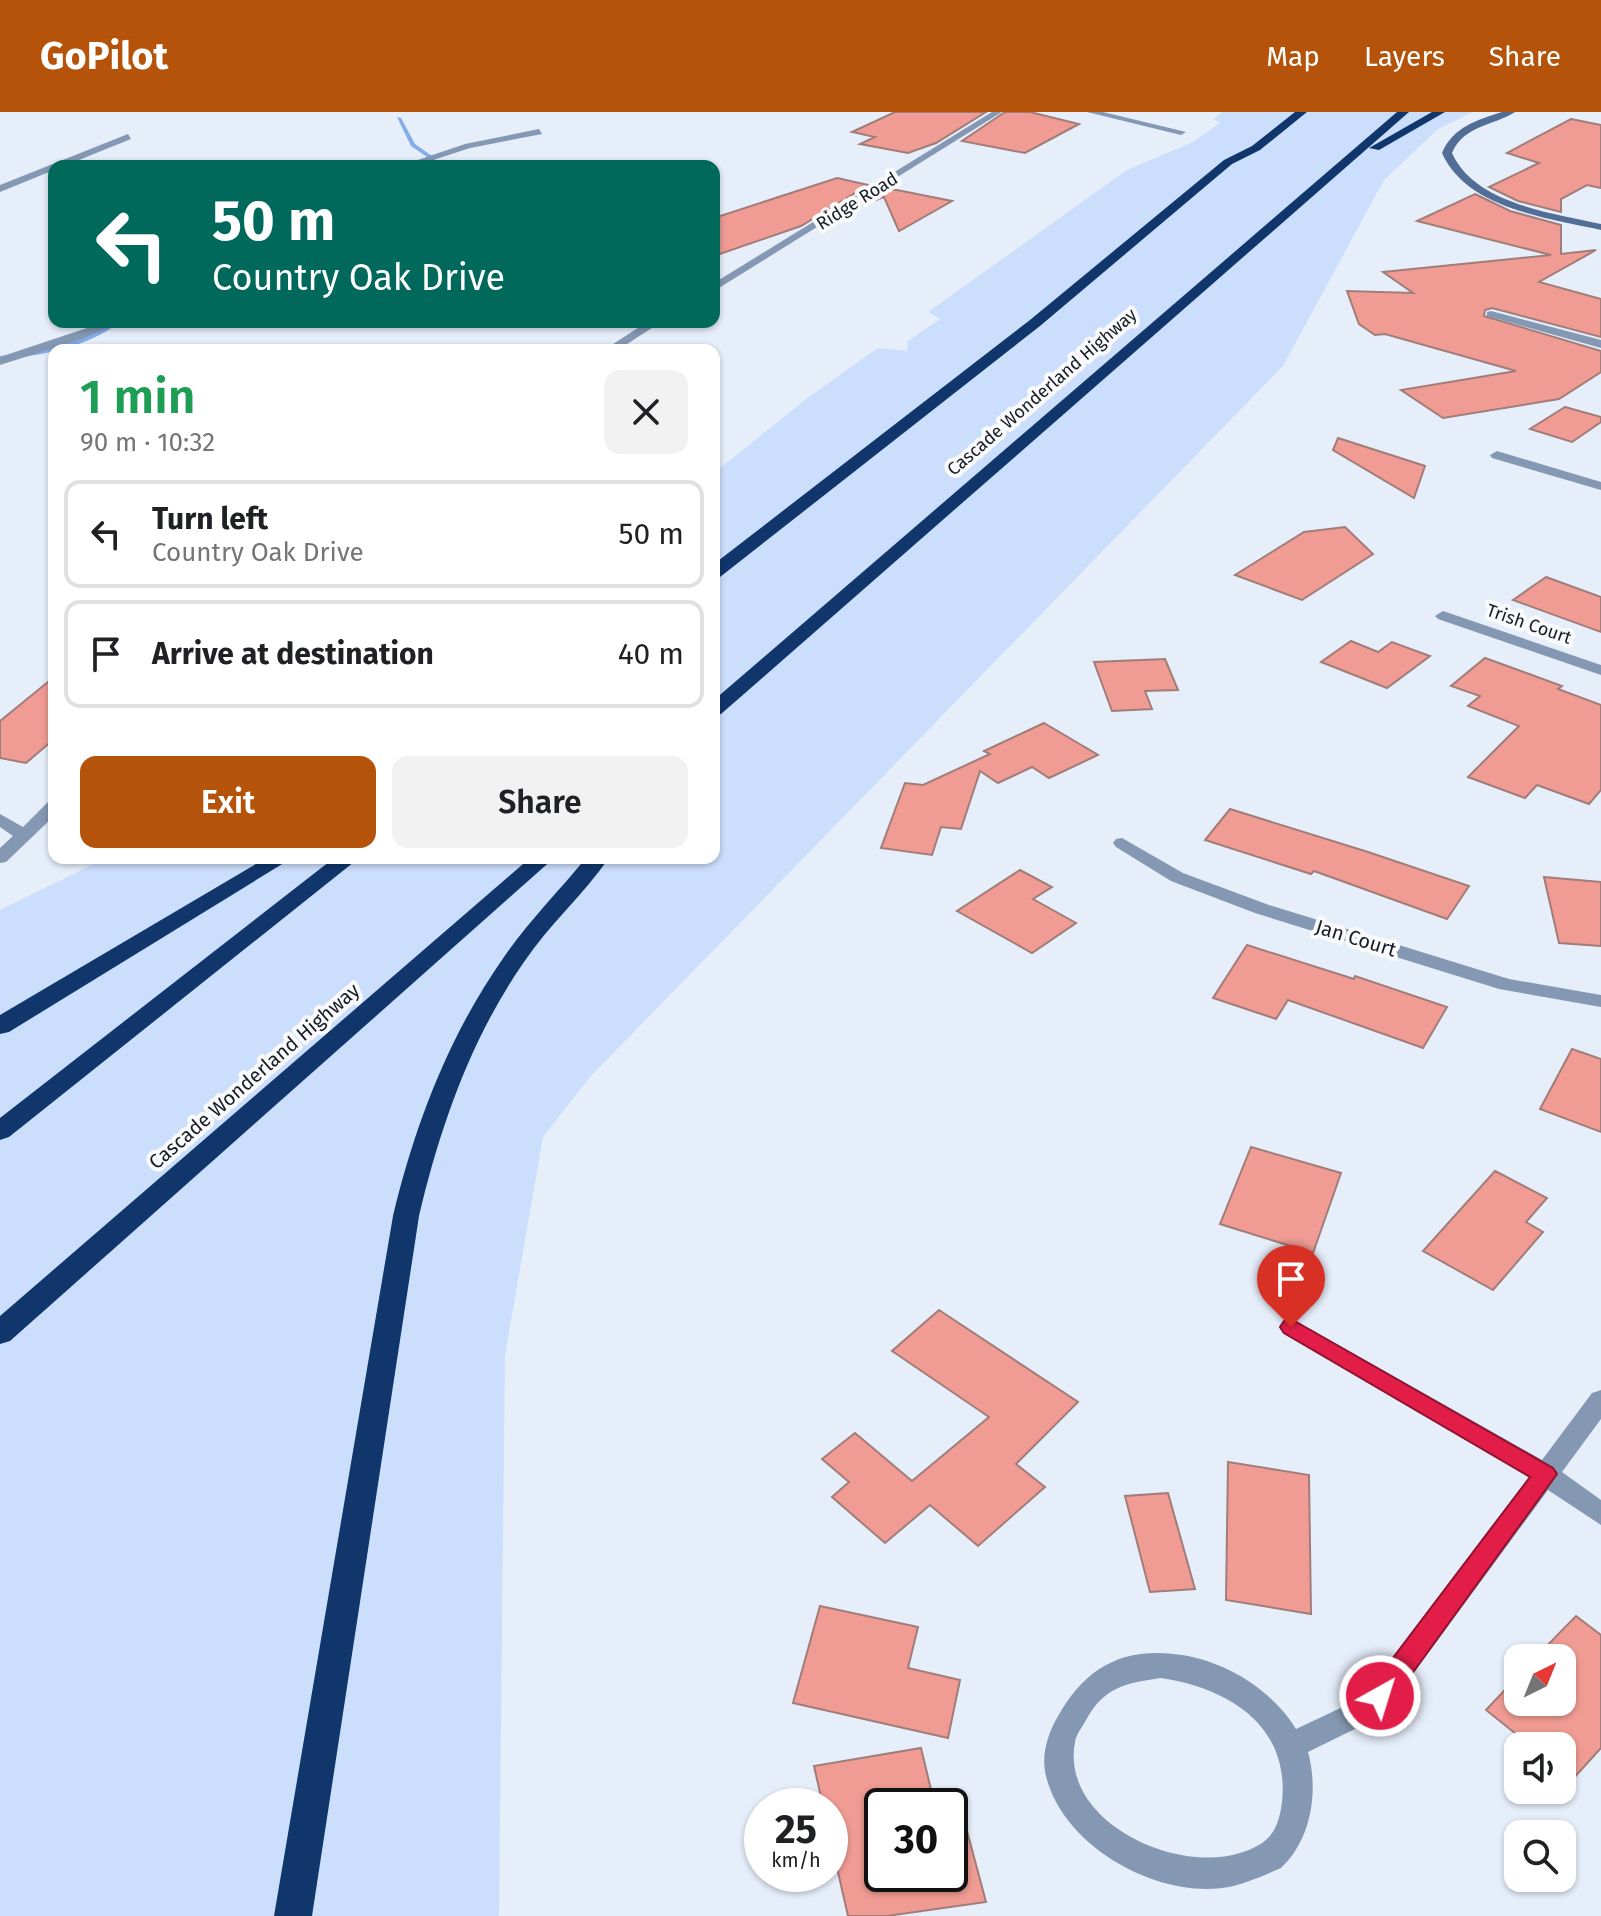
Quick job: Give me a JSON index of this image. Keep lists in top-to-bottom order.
{
  "streets": {
    "highway": ["Cascade Wonderland Highway"],
    "street": ["Ridge Road", "Trish Court", "Jan Court"]
  },
  "north": "top right",
  "page": {
    "header": "GoPilot",
    "nav": ["Map", "Layers", "Share"],
    "turn": ["50 m", "Country Oak Drive"],
    "heading": ["1 min", "90 m · 10:32"],
    "list": [
      {
        "name": "Turn left",
        "note": "Country Oak Drive",
        "value": "50 m"
      },
      {
        "name": "Arrive at destination",
        "value": "40 m"
      }
    ],
    "buttons": ["Exit", "Share"],
    "speed": "25 km/h",
    "limit": "30"
  }
}
